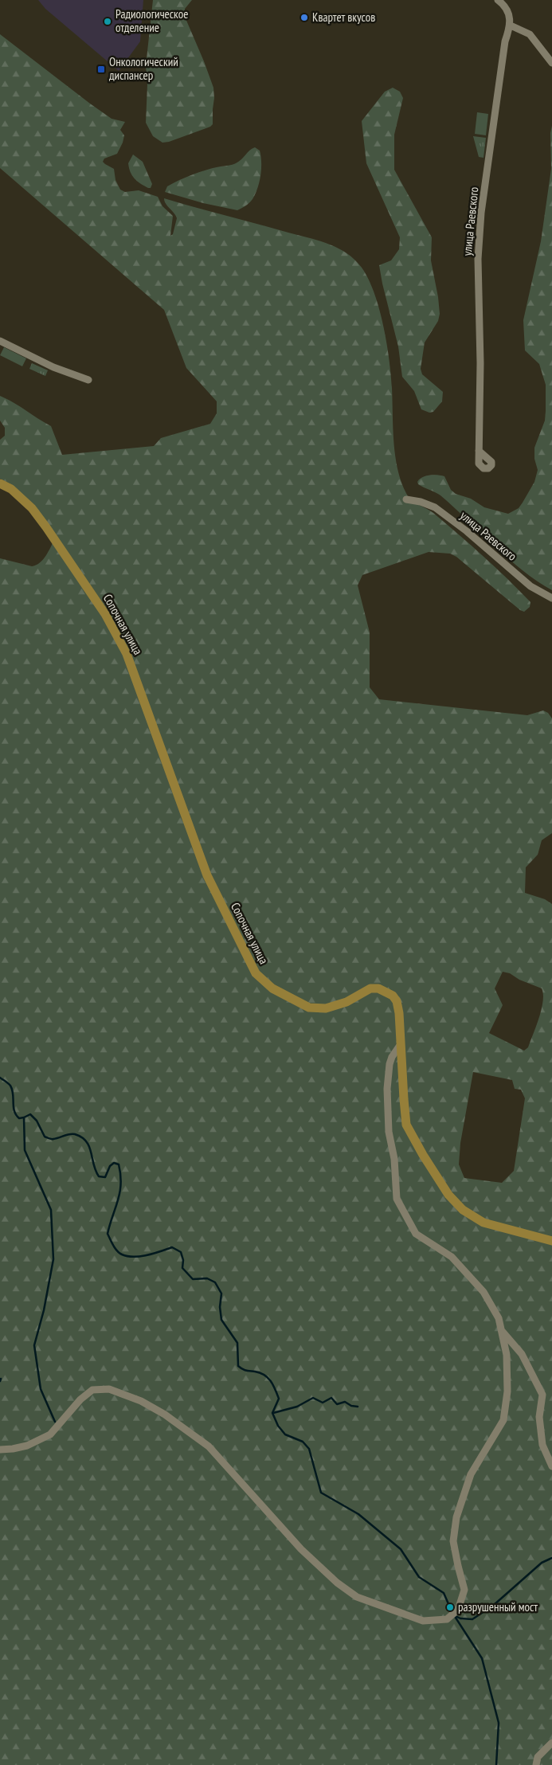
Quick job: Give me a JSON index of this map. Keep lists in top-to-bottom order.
{
  "streets": {
    "main road": ["Сопочная улица"],
    "street": ["улица Раевского"]
  },
  "places": {
    "other": ["Квартет вкусов", "Радиологическое отделение", "разрушенный мост"],
    "transit": ["Онкологический диспансер"]
  }
}
